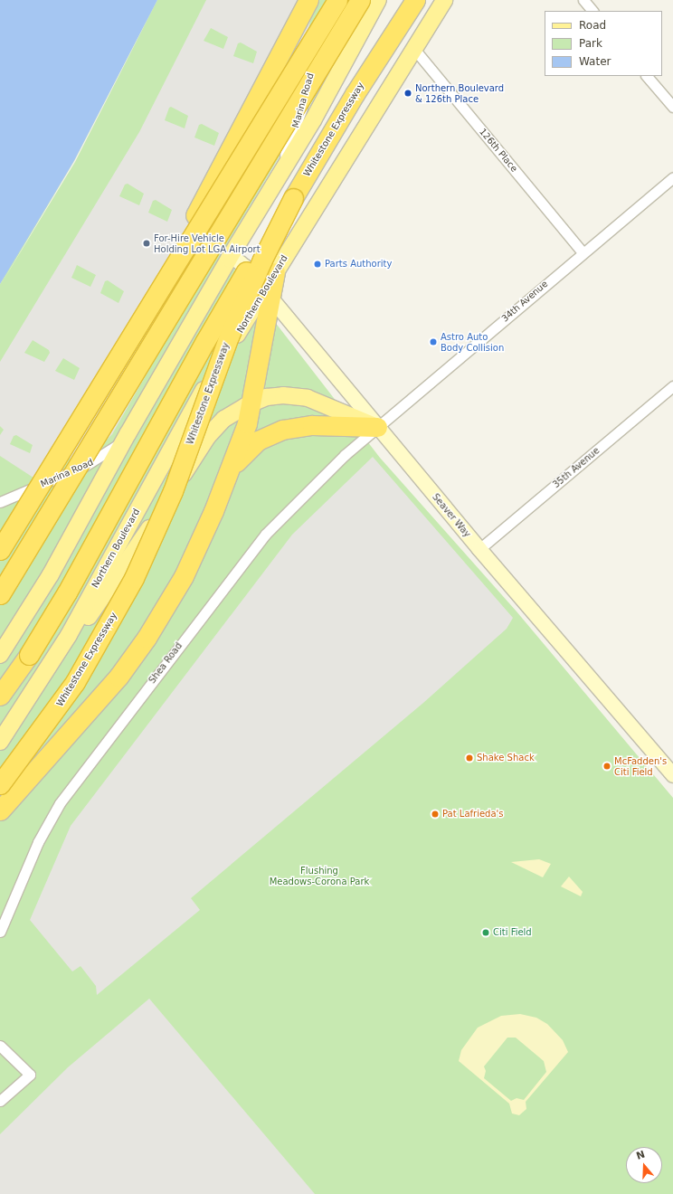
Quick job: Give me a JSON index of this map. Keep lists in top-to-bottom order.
{
  "streets": {
    "highway": ["Whitestone Expressway"],
    "main road": ["Northern Boulevard", "Seaver Way"],
    "street": [
      "Marina Road",
      "126th Place",
      "34th Avenue",
      "35th Avenue",
      "Shea Road"
    ]
  },
  "crossings": [
    ["126th Place", "Northern Boulevard"],
    ["126th Place", "34th Avenue"],
    ["Northern Boulevard", "Seaver Way"],
    ["34th Avenue", "Seaver Way"],
    ["34th Avenue", "Shea Road"],
    ["35th Avenue", "Seaver Way"],
    ["Seaver Way", "Shea Road"]
  ],
  "parks": ["Flushing Meadows-Corona Park"],
  "places": [
    "Northern Boulevard & 126th Place",
    "For-Hire Vehicle Holding Lot LGA Airport",
    "Parts Authority",
    "Astro Auto Body Collision",
    "Shake Shack",
    "McFadden's Citi Field",
    "Pat Lafrieda's",
    "Citi Field"
  ],
  "legend": ["Road", "Park", "Water"],
  "north": "top"
}
